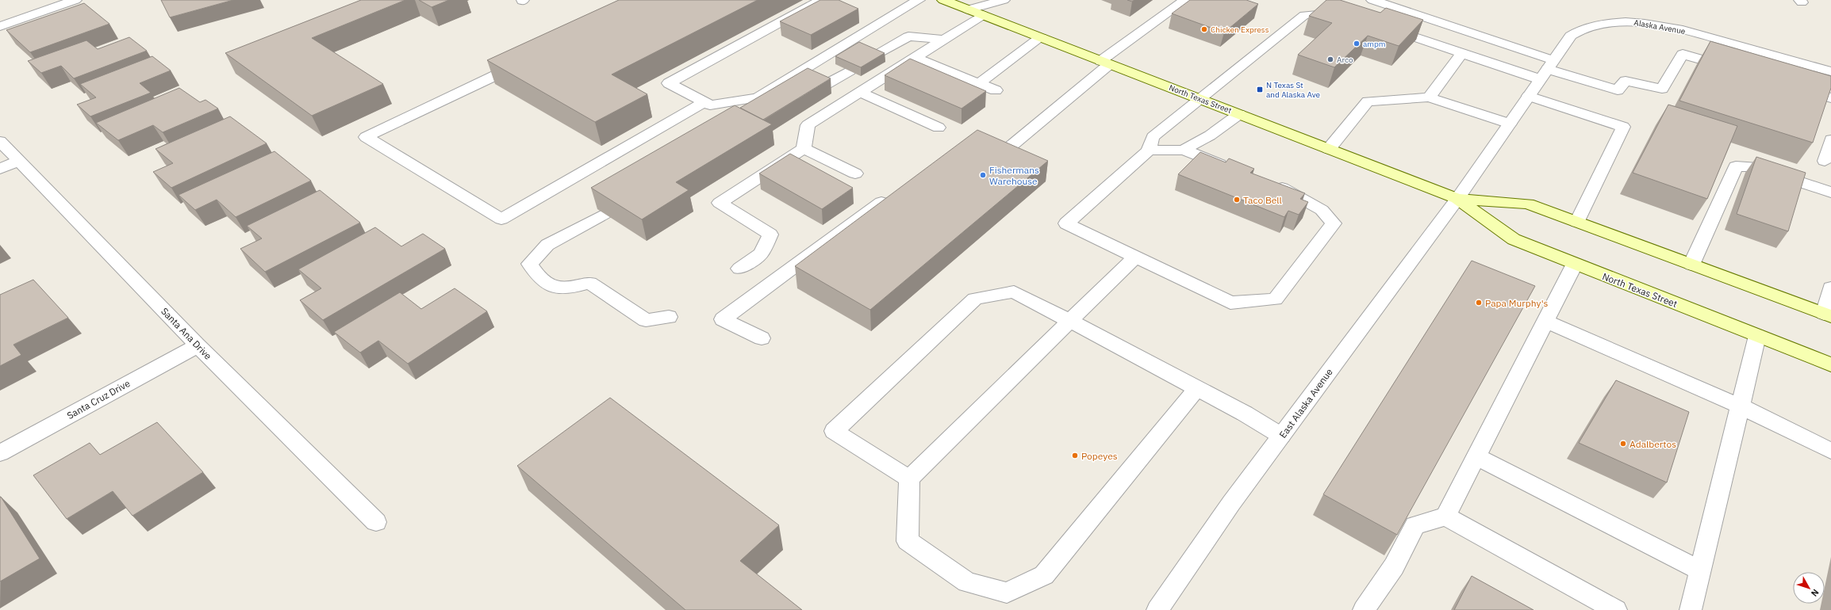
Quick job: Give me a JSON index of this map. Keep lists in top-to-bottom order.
{
  "streets": {
    "main road": ["North Texas Street"],
    "street": [
      "Alaska Avenue",
      "Santa Ana Drive",
      "Santa Cruz Drive",
      "East Alaska Avenue"
    ]
  },
  "crossings": [
    ["Alaska Avenue", "North Texas Street"],
    ["Alaska Avenue", "East Alaska Avenue"],
    ["North Texas Street", "East Alaska Avenue"],
    ["Santa Ana Drive", "Santa Cruz Drive"]
  ],
  "places": {
    "other": [
      "Chicken Express",
      "ampm",
      "Arco",
      "Fishermans Warehouse",
      "Taco Bell",
      "Papa Murphy's",
      "Adalbertos",
      "Popeyes"
    ],
    "transit": ["N Texas St and Alaska Ave"]
  },
  "north": "bottom right"
}
